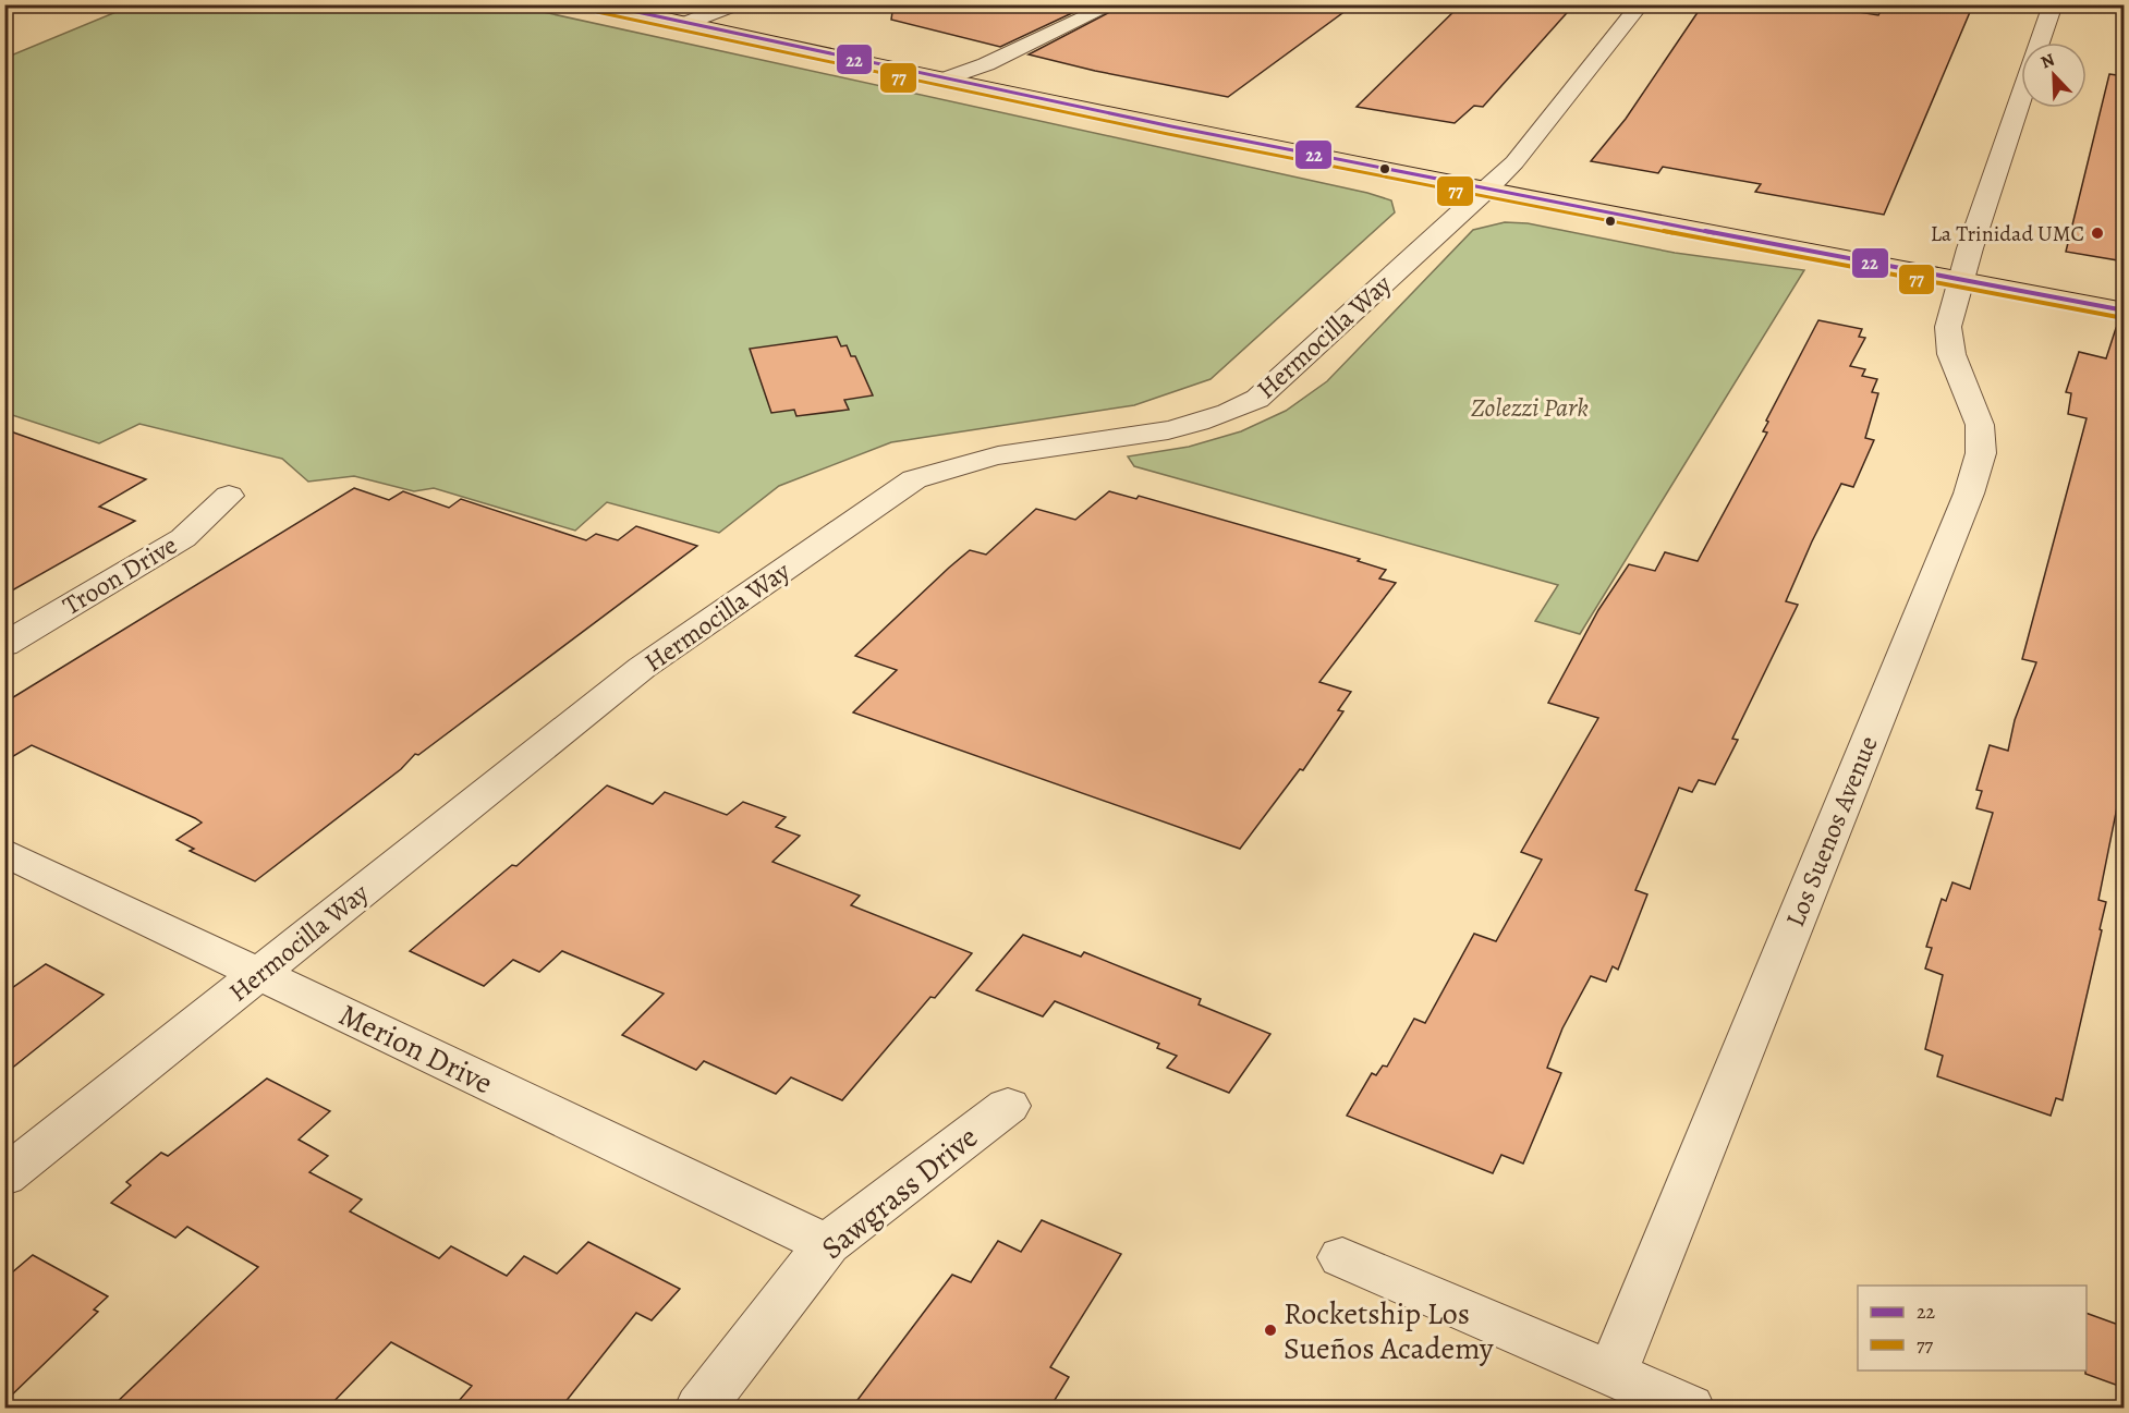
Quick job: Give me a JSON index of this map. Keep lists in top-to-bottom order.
{
  "streets": {
    "street": [
      "Hermocilla Way",
      "Troon Drive",
      "Los Suenos Avenue",
      "Merion Drive",
      "Sawgrass Drive"
    ]
  },
  "crossings": [
    ["Hermocilla Way", "Merion Drive"],
    ["Merion Drive", "Sawgrass Drive"]
  ],
  "parks": ["Zolezzi Park"],
  "places": ["La Trinidad UMC", "Rocketship Los Sueños Academy"],
  "lines": ["transit line 22", "transit line 77"],
  "legend": ["22", "77"],
  "north": "top left"
}
